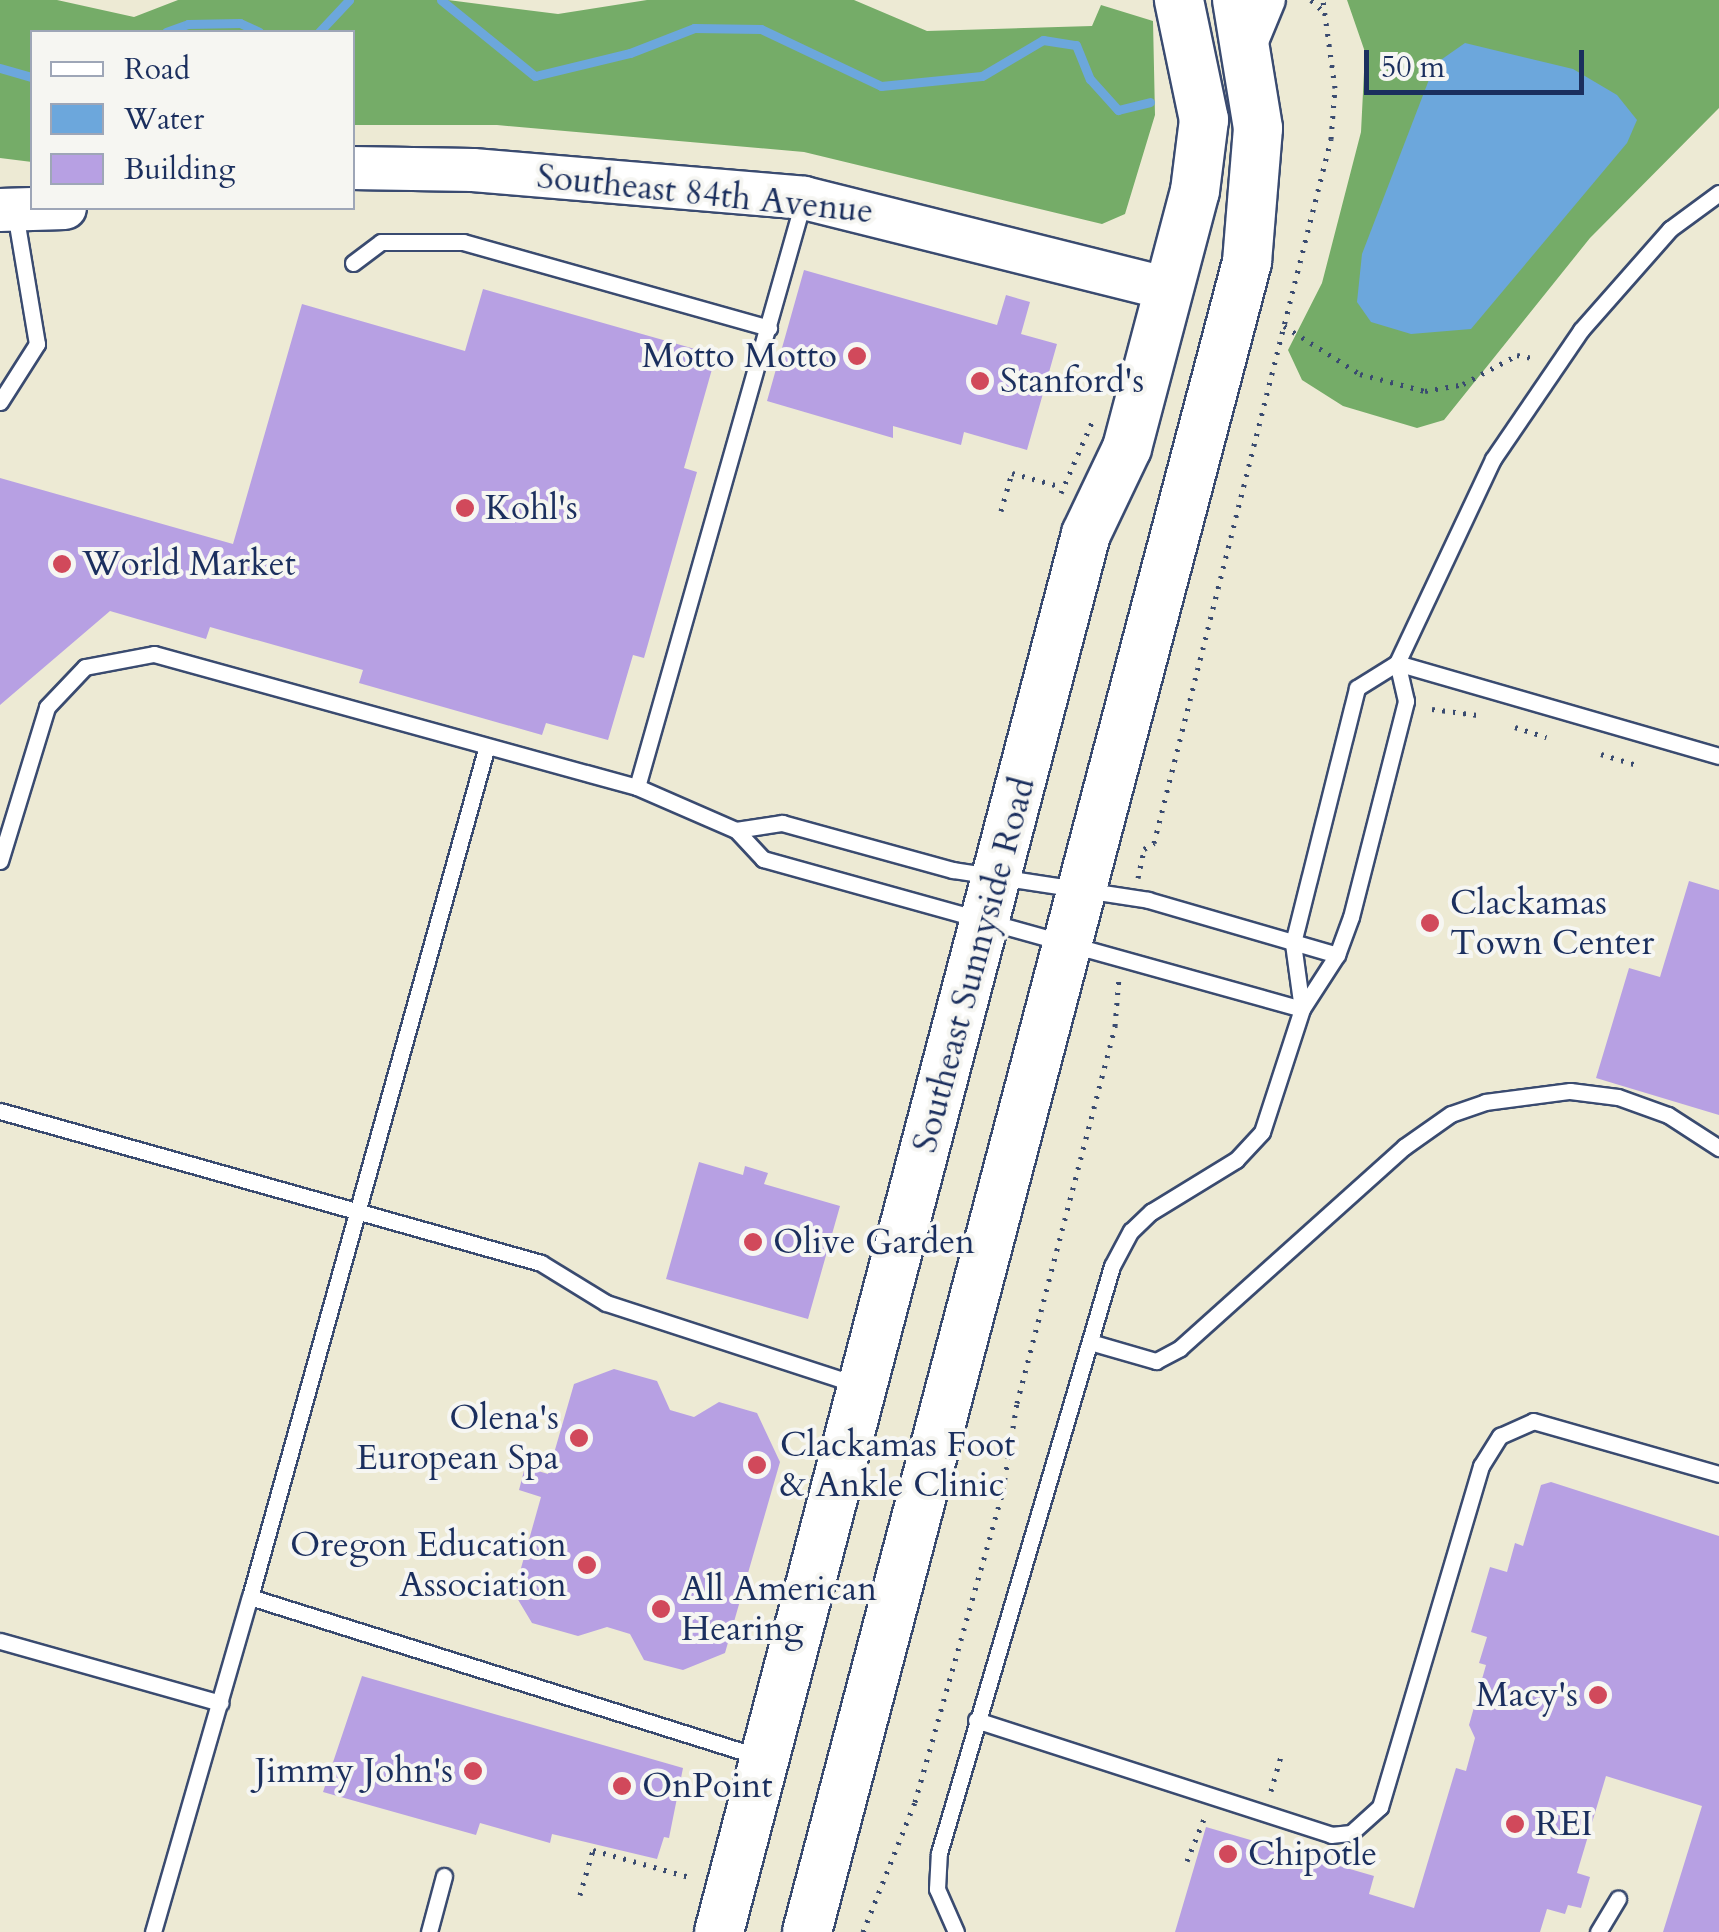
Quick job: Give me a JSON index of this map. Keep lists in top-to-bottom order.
{
  "streets": {
    "main road": ["Southeast Sunnyside Road"],
    "street": ["Southeast 84th Avenue"]
  },
  "crossings": [
    ["Southeast 84th Avenue", "Southeast Sunnyside Road"]
  ],
  "places": [
    "Motto Motto",
    "Stanford's",
    "Kohl's",
    "World Market",
    "Clackamas Town Center",
    "Olive Garden",
    "Olena's European Spa",
    "Clackamas Foot & Ankle Clinic",
    "Oregon Education Association",
    "All American Hearing",
    "Macy's",
    "Jimmy John's",
    "OnPoint",
    "REI",
    "Chipotle"
  ],
  "legend": ["Road", "Water", "Building"],
  "scale_bar": "50 m"
}
